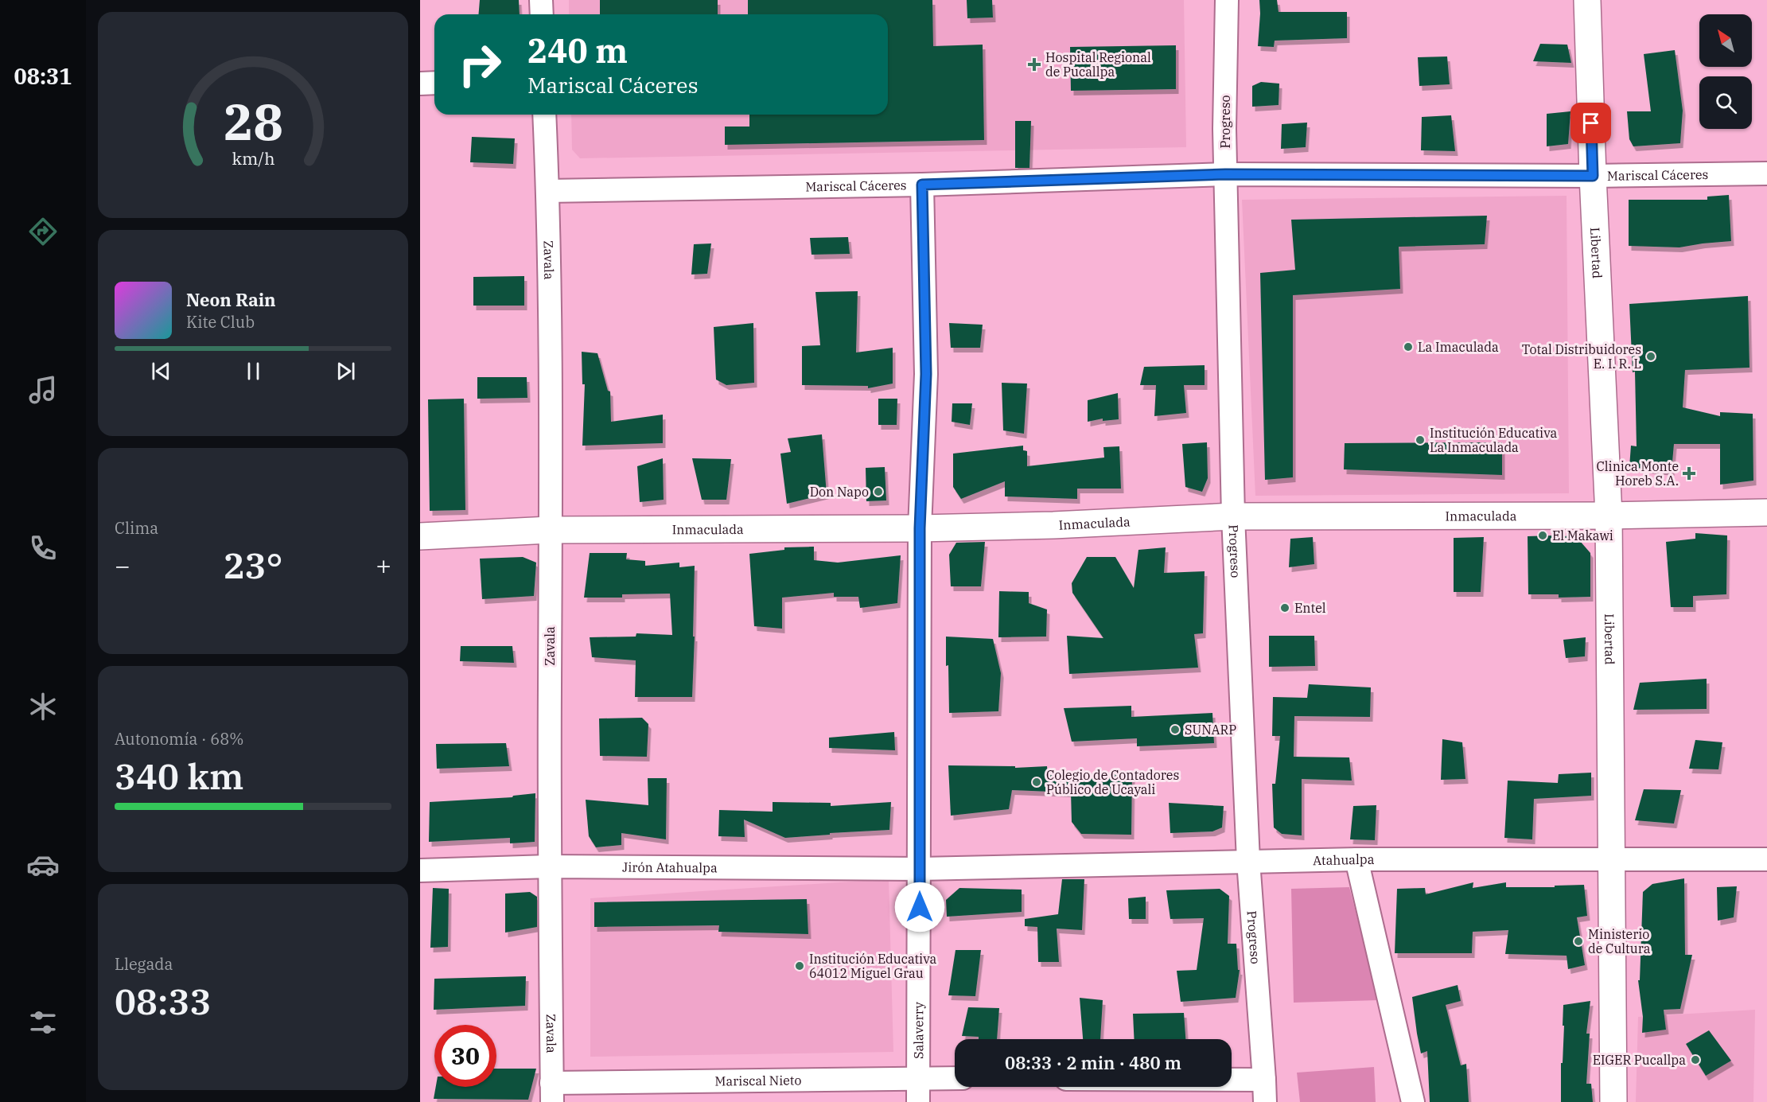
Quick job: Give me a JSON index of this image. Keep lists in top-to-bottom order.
{
  "streets": {
    "street": [
      "Progreso",
      "Mariscal Cáceres",
      "Libertad",
      "Zavala",
      "Inmaculada",
      "Atahualpa",
      "Jirón Atahualpa",
      "Salaverry",
      "Mariscal Nieto"
    ]
  },
  "crossings": [
    ["Progreso", "Mariscal Cáceres"],
    ["Progreso", "Inmaculada"],
    ["Progreso", "Atahualpa"],
    ["Mariscal Cáceres", "Libertad"],
    ["Mariscal Cáceres", "Zavala"],
    ["Mariscal Cáceres", "Salaverry"],
    ["Libertad", "Inmaculada"],
    ["Libertad", "Atahualpa"],
    ["Zavala", "Inmaculada"],
    ["Zavala", "Jirón Atahualpa"],
    ["Zavala", "Mariscal Nieto"],
    ["Inmaculada", "Salaverry"],
    ["Atahualpa", "Jirón Atahualpa"],
    ["Atahualpa", "Salaverry"],
    ["Jirón Atahualpa", "Salaverry"],
    ["Salaverry", "Mariscal Nieto"]
  ],
  "places": {
    "health": ["Hospital Regional de Pucallpa", "Clinica Monte Horeb S.A."],
    "other": [
      "La Imaculada",
      "Total Distribuidores E. I. R. L",
      "Institución Educativa La Inmaculada",
      "Don Napo",
      "El Makawi",
      "Entel",
      "SUNARP",
      "Colegio de Contadores Público de Ucayali",
      "Ministerio de Cultura",
      "Institución Educativa 64012 Miguel Grau",
      "EIGER Pucallpa"
    ]
  },
  "north": "top left",
  "page": {
    "tabs": "08:31",
    "turn": ["240 m", "Mariscal Cáceres"],
    "song": ["Neon Rain", "Kite Club"],
    "tile": [
      "Clima",
      ["Autonomía · 68%", "340 km"],
      ["Llegada", "08:33"]
    ],
    "heat": ["−", "23°", "+"],
    "limit": "30",
    "trip": "08:33 · 2 min · 480 m",
    "gauge": ["28", "km/h"]
  }
}
